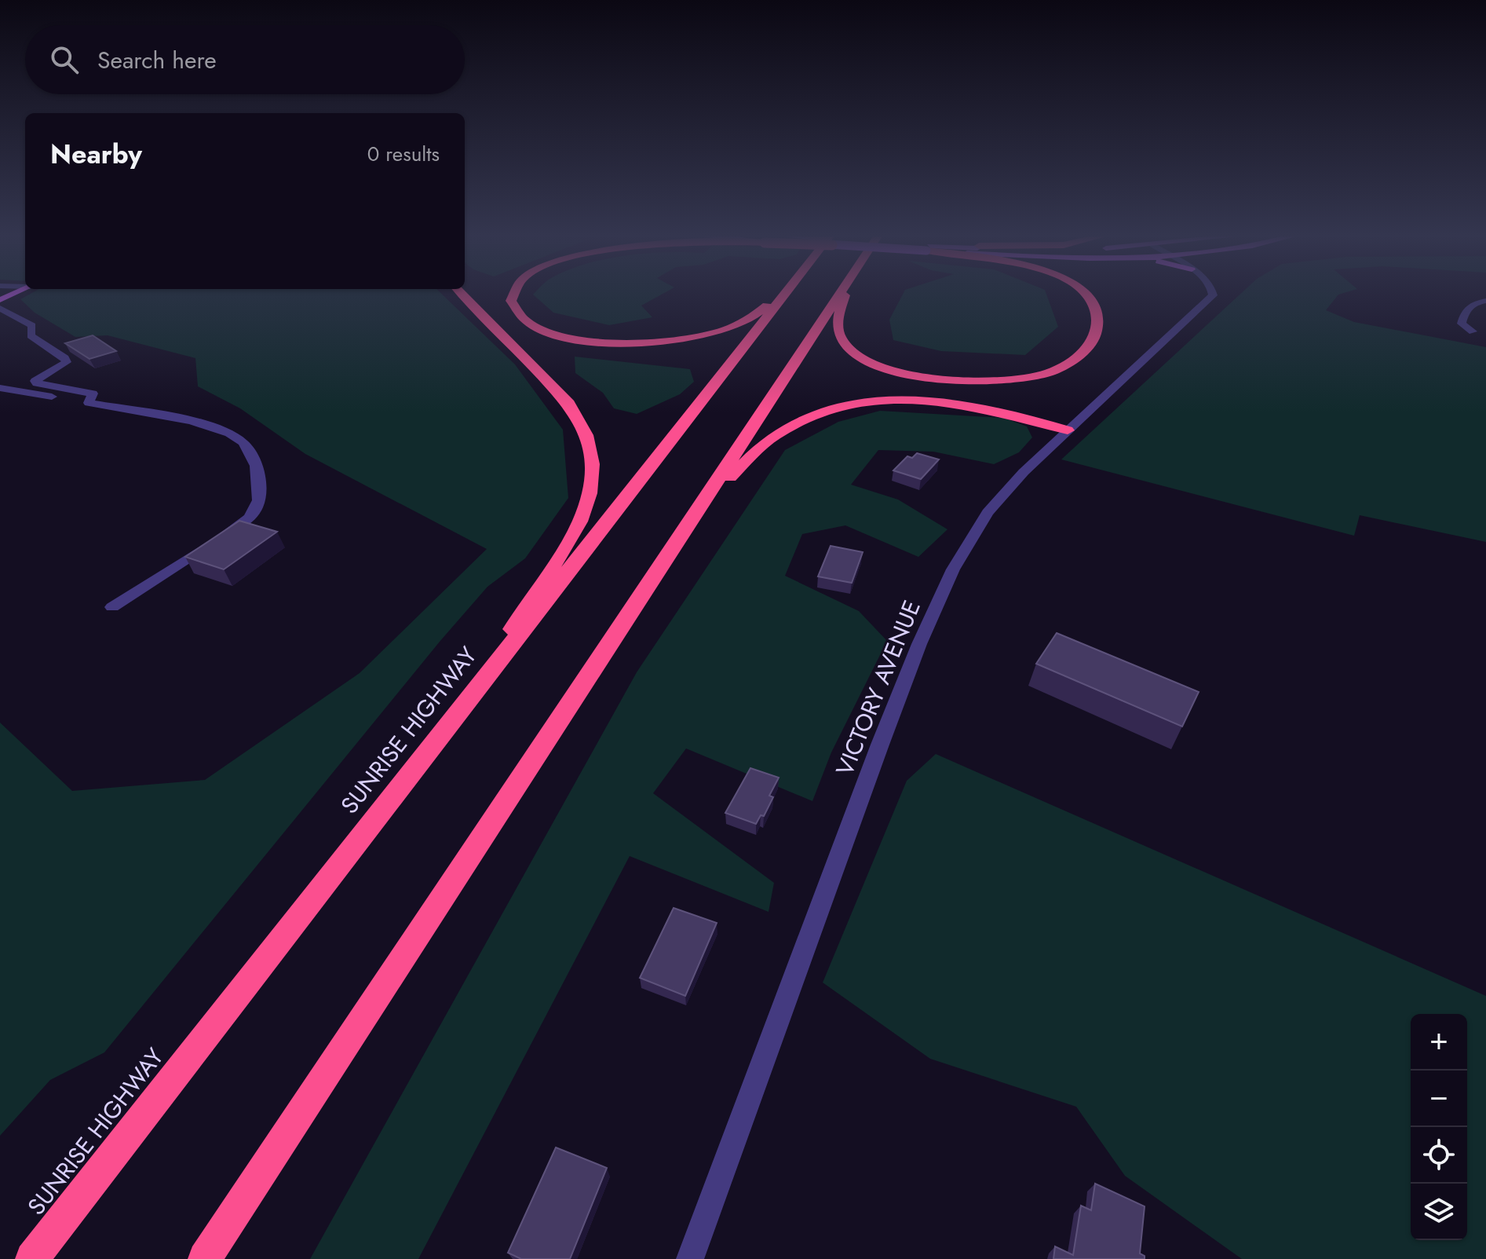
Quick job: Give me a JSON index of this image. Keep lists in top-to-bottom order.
{
  "streets": {
    "highway": ["SUNRISE HIGHWAY"],
    "street": ["VICTORY AVENUE"]
  },
  "page": {
    "search": "Search here",
    "heading": ["Nearby", "0 results"],
    "map_buttons": ["+", "−"]
  }
}
